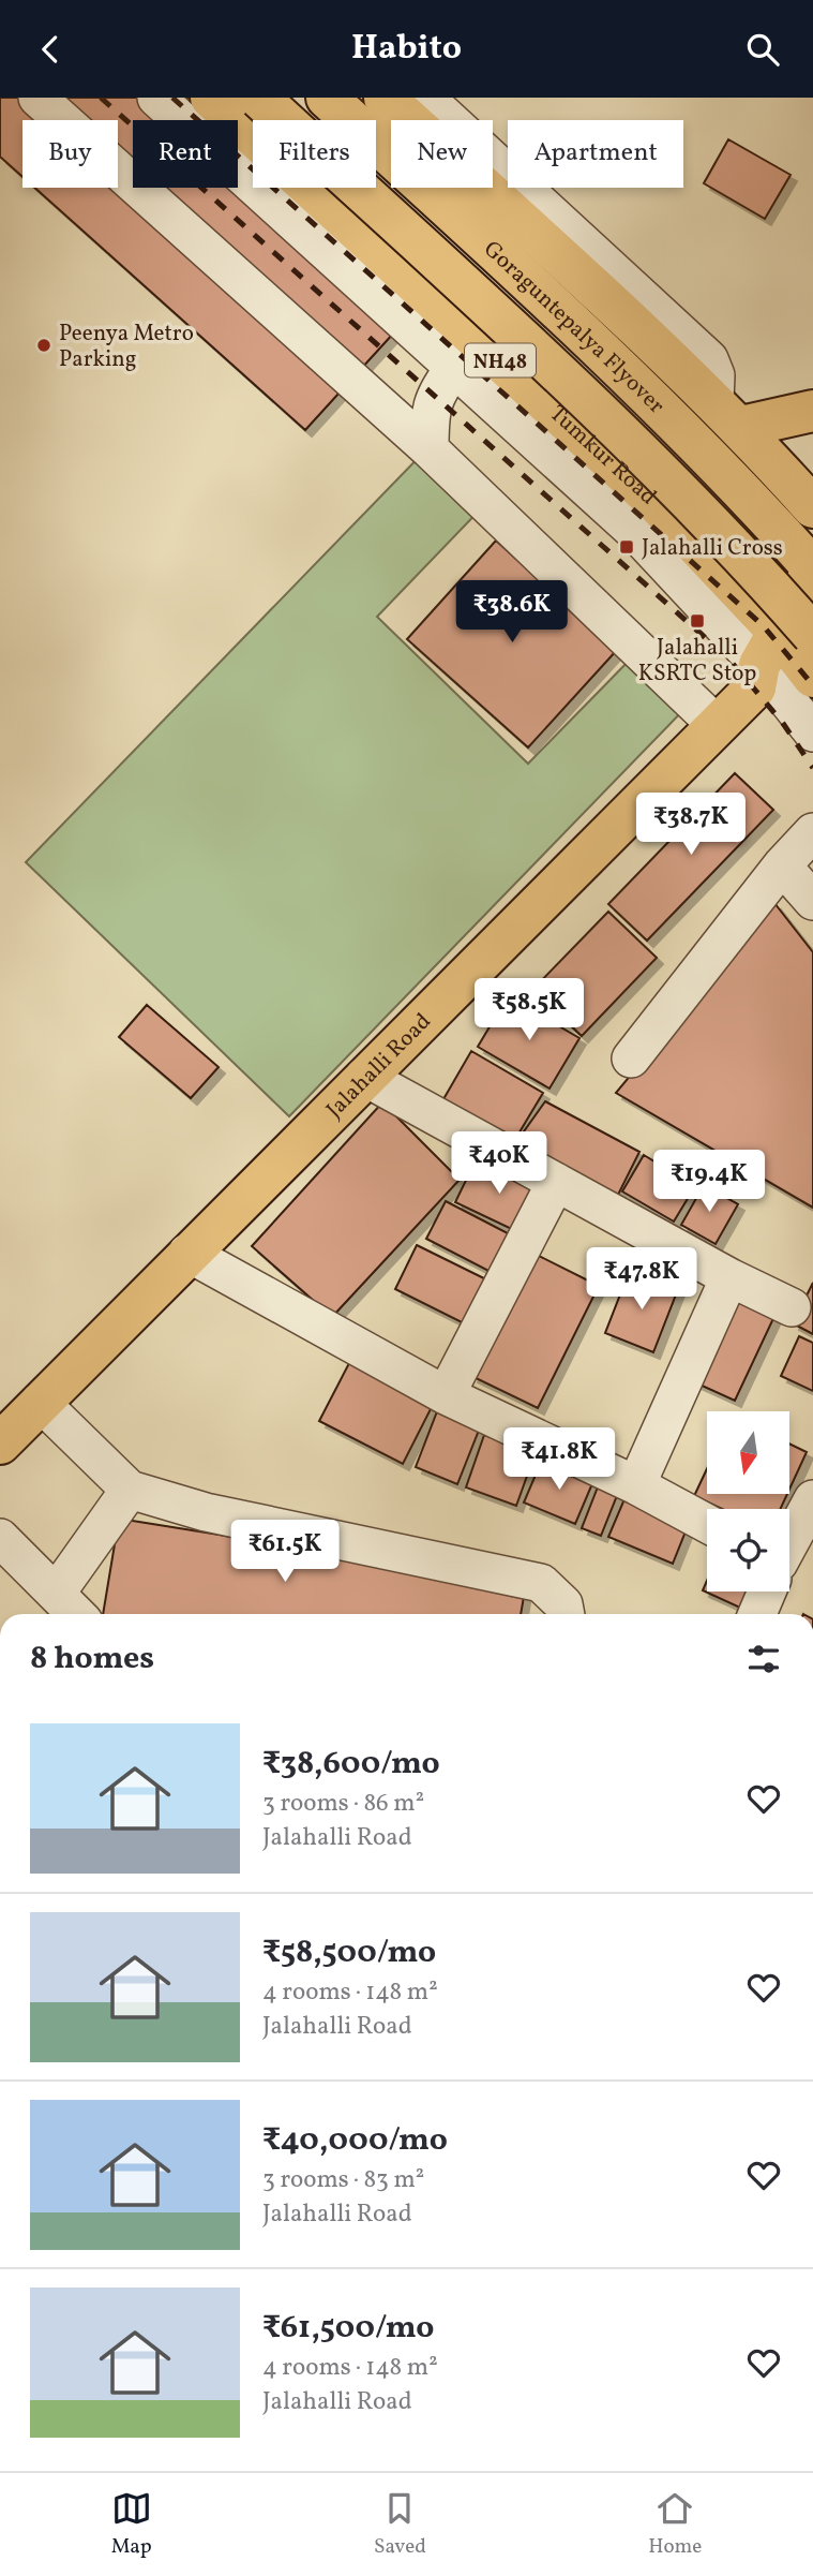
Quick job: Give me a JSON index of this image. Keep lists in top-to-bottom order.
{
  "streets": {
    "main road": [
      "Goraguntepalya Flyover",
      "NH48",
      "Tumkur Road",
      "Jalahalli Road"
    ]
  },
  "crossings": [
    ["Goraguntepalya Flyover", "Tumkur Road"],
    ["Goraguntepalya Flyover", "Jalahalli Road"],
    ["Tumkur Road", "Jalahalli Road"]
  ],
  "places": {
    "other": ["Peenya Metro Parking"],
    "transit": ["Jalahalli Cross", "Jalahalli KSRTC Stop"]
  },
  "north": "bottom",
  "page": {
    "header": "Habito",
    "chip": [
      "Buy",
      "Rent",
      "Filters",
      "New",
      "Apartment"
    ],
    "price": [
      "₹38.6K",
      "₹38.7K",
      "₹58.5K",
      "₹40K",
      "₹19.4K",
      "₹47.8K",
      "₹41.8K",
      "₹61.5K"
    ],
    "heading": "8 homes",
    "list": [
      {
        "name": "₹38,600/mo",
        "note": "3 rooms · 86 m² · Jalahalli Road"
      },
      {
        "name": "₹58,500/mo",
        "note": "4 rooms · 148 m² · Jalahalli Road"
      },
      {
        "name": "₹40,000/mo",
        "note": "3 rooms · 83 m² · Jalahalli Road"
      },
      {
        "name": "₹61,500/mo",
        "note": "4 rooms · 148 m² · Jalahalli Road"
      }
    ],
    "tabs": ["Map", "Saved", "Home"]
  }
}
